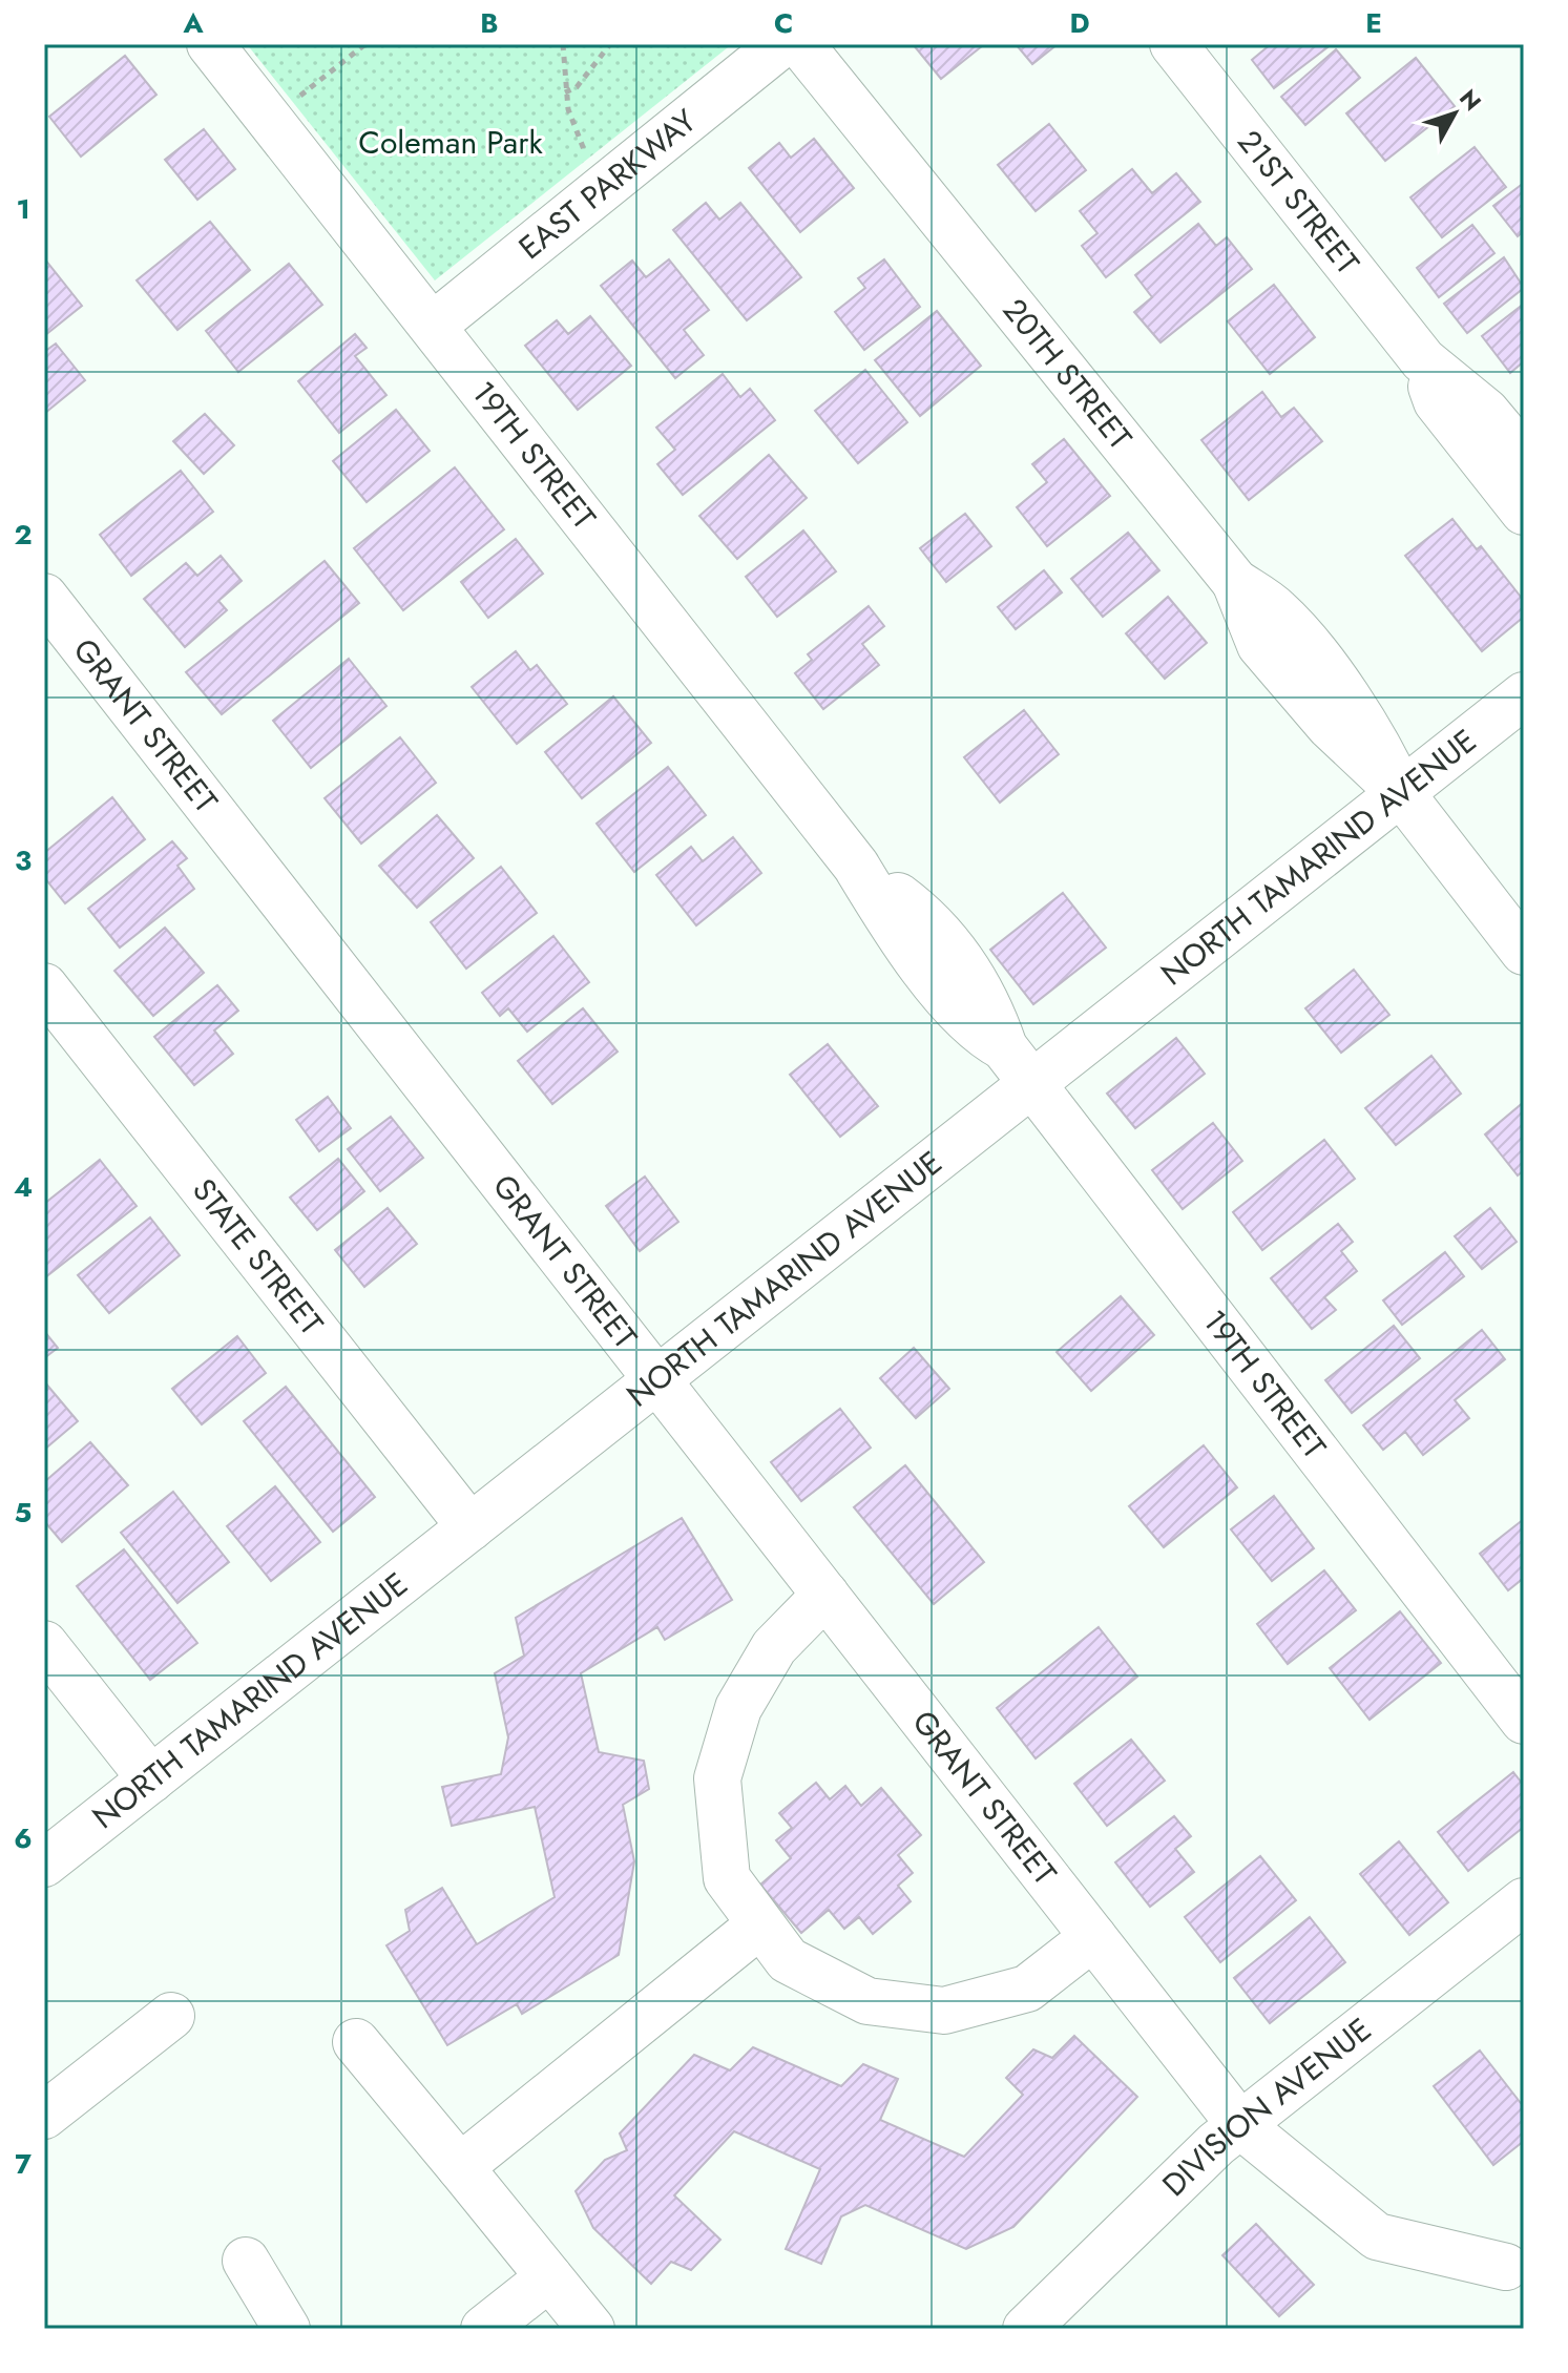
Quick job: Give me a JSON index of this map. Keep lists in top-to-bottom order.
{
  "streets": {
    "street": [
      "EAST PARKWAY",
      "21ST STREET",
      "20TH STREET",
      "19TH STREET",
      "GRANT STREET",
      "NORTH TAMARIND AVENUE",
      "STATE STREET",
      "DIVISION AVENUE"
    ]
  },
  "crossings": [
    ["EAST PARKWAY", "19TH STREET"],
    ["20TH STREET", "NORTH TAMARIND AVENUE"],
    ["19TH STREET", "NORTH TAMARIND AVENUE"],
    ["GRANT STREET", "NORTH TAMARIND AVENUE"],
    ["GRANT STREET", "DIVISION AVENUE"],
    ["NORTH TAMARIND AVENUE", "STATE STREET"]
  ],
  "parks": ["Coleman Park"],
  "north": "top right",
  "grid": {
    "columns": [
      "A",
      "B",
      "C",
      "D",
      "E"
    ],
    "rows": [
      "1",
      "2",
      "3",
      "4",
      "5",
      "6",
      "7"
    ]
  }
}
